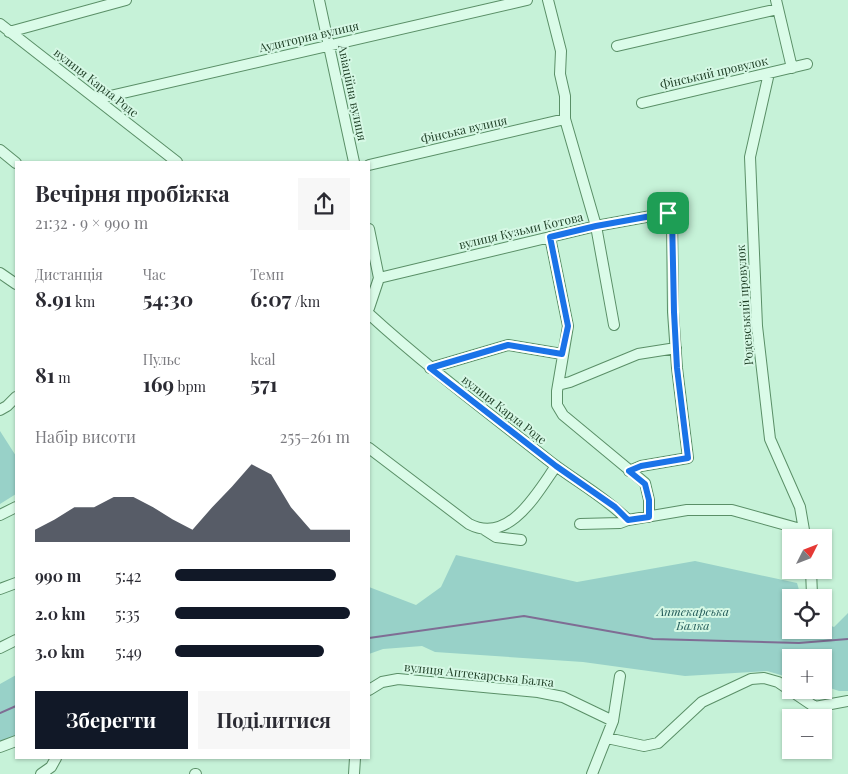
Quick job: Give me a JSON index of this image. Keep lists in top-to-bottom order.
{
  "streets": {
    "street": [
      "Аудиторна вулиця",
      "Фінський провулок",
      "вулиця Карла Роде",
      "Авіаційна вулиця",
      "Фінська вулиця",
      "вулиця Кузьми Котова",
      "Родевський провулок",
      "вулиця Аптекарська Балка"
    ]
  },
  "crossings": [
    ["Аудиторна вулиця", "вулиця Карла Роде"],
    ["Аудиторна вулиця", "Авіаційна вулиця"],
    ["Фінський провулок", "Родевський провулок"]
  ],
  "parks": ["Аптекарська Балка"],
  "north": "top right",
  "page": {
    "heading": ["Вечірня пробіжка", "21:32 · 9 × 990 m"],
    "stats": [
      ["Дистанція", "8.91 km"],
      ["Час", "54:30"],
      ["Темп", "6:07 /km"],
      ["81 m"],
      ["Пульс", "169 bpm"],
      ["kcal", "571"]
    ],
    "chart": ["Набір висоти", "255–261 m"],
    "map_buttons": ["+", "−"],
    "list": [
      {
        "name": "990 m",
        "note": "5:42"
      },
      {
        "name": "2.0 km",
        "note": "5:35"
      },
      {
        "name": "3.0 km",
        "note": "5:49"
      }
    ],
    "buttons": ["Зберегти", "Поділитися"]
  }
}
